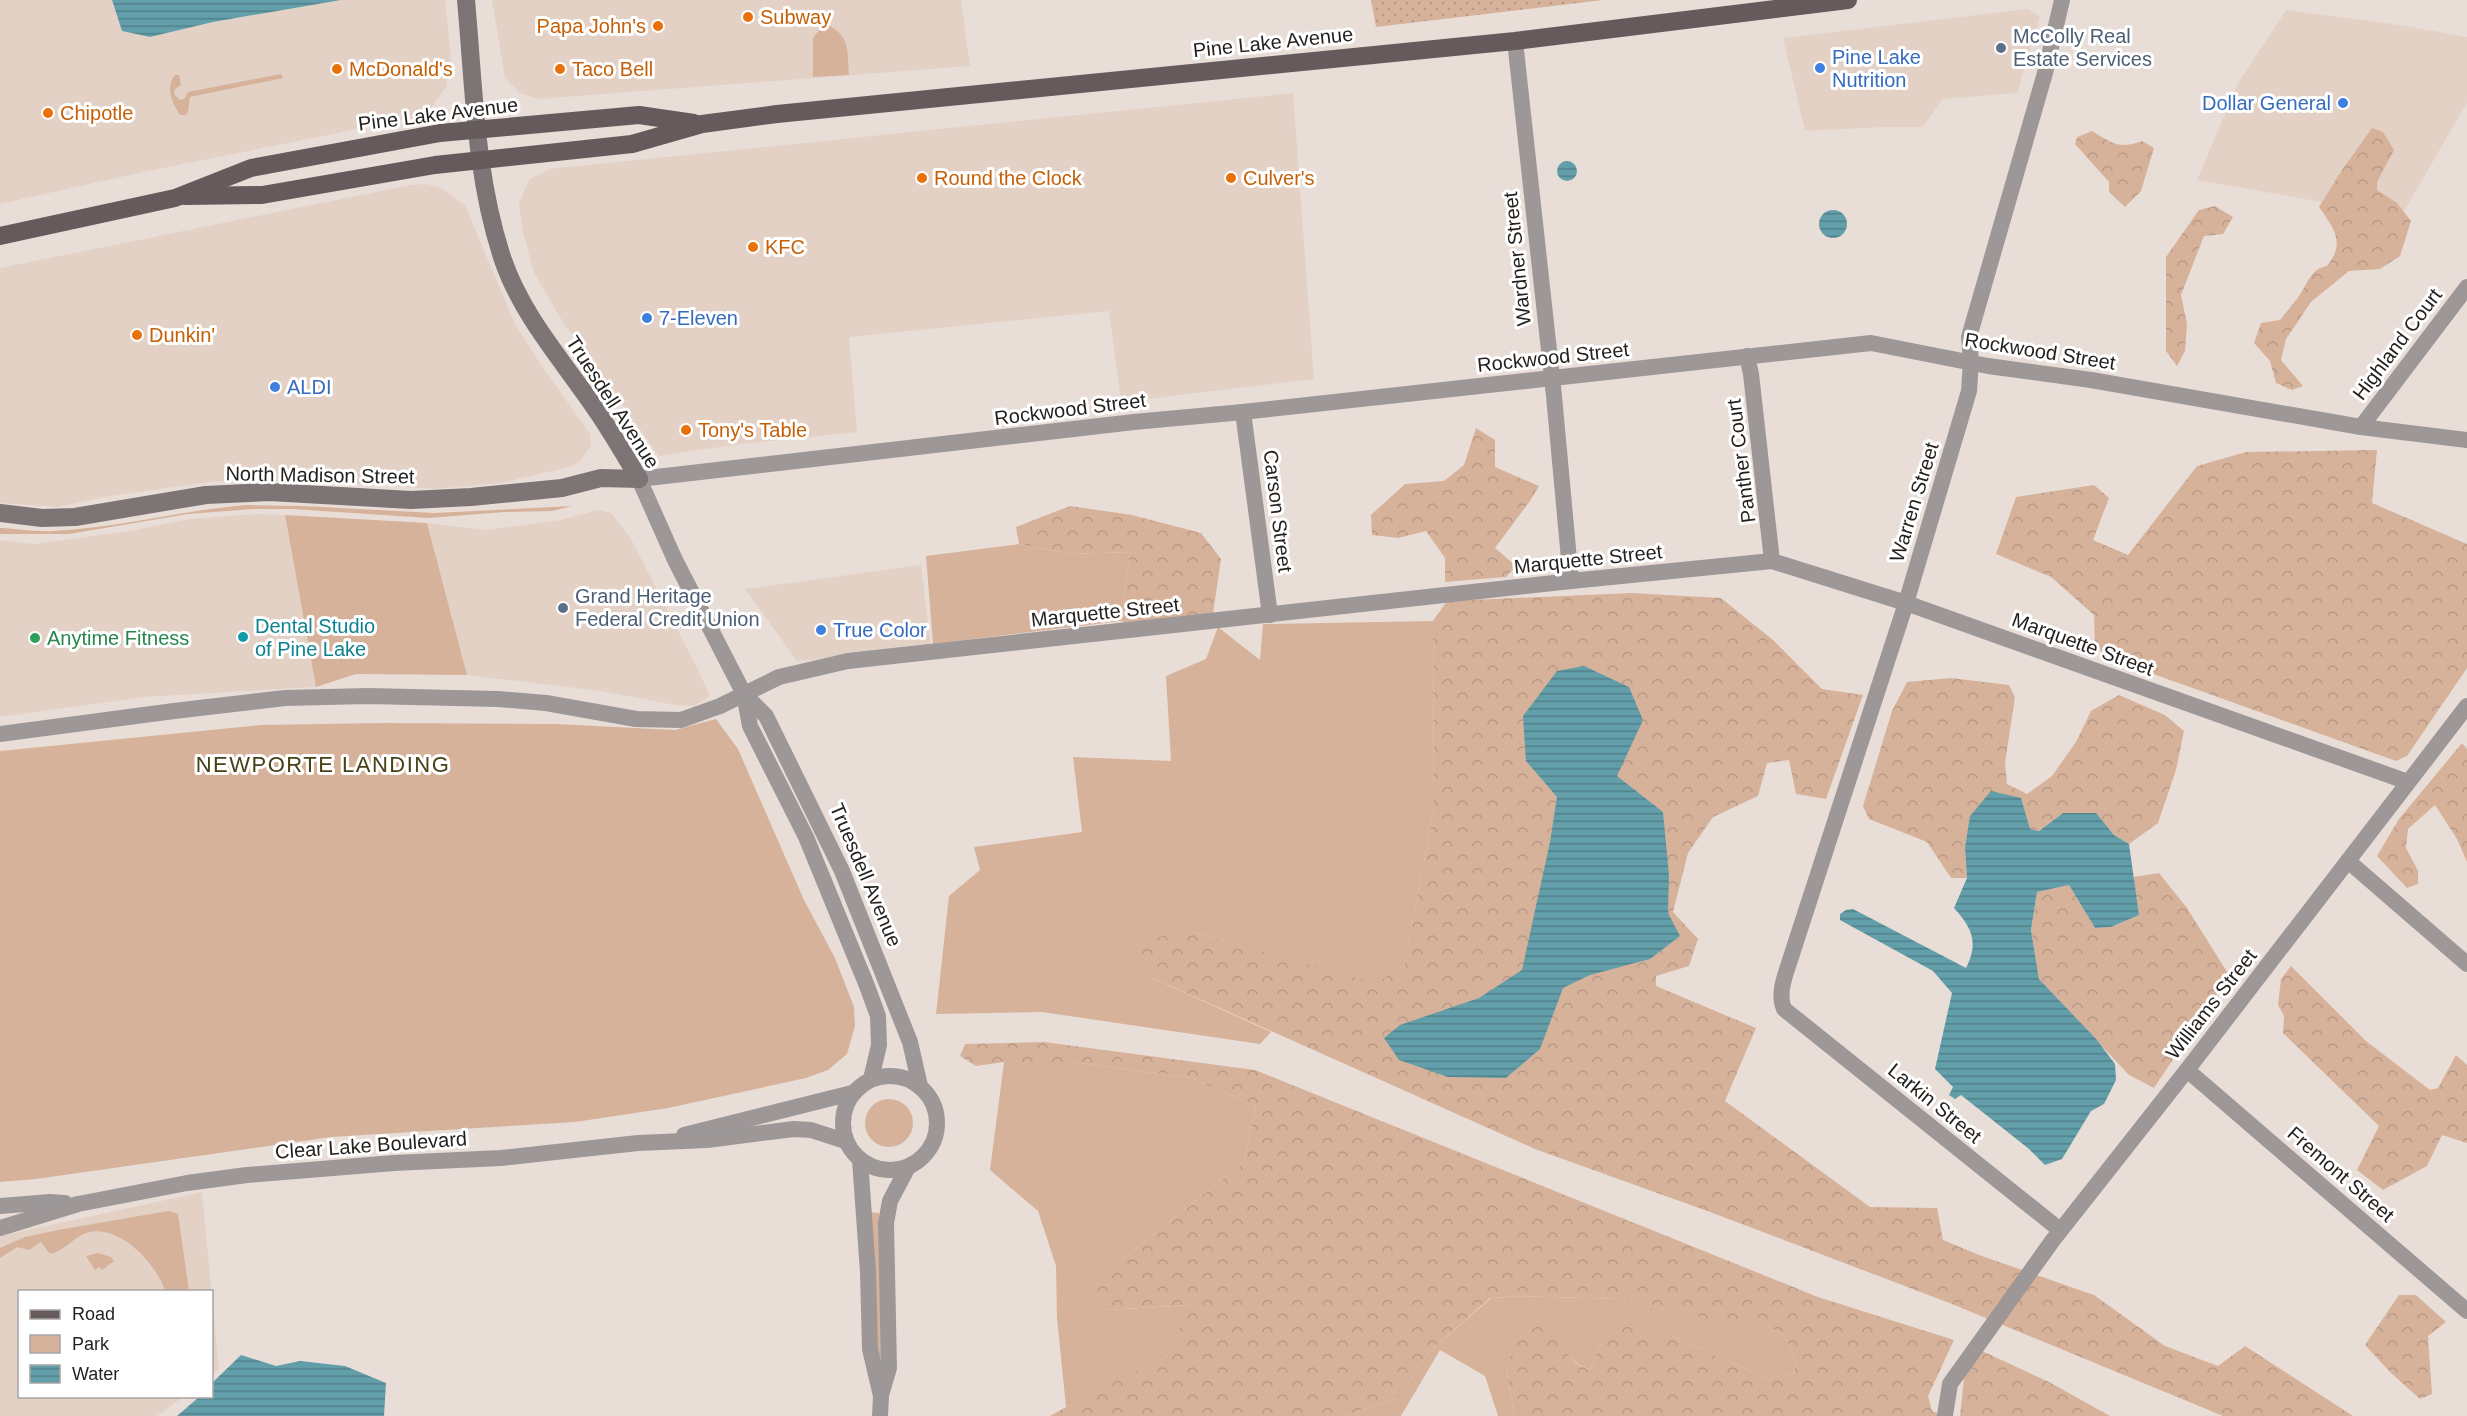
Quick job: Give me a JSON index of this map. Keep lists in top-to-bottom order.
{
  "streets": {
    "main road": ["Pine Lake Avenue"],
    "street": [
      "Wardner Street",
      "Highland Court",
      "Rockwood Street",
      "Truesdell Avenue",
      "Panther Court",
      "North Madison Street",
      "Warren Street",
      "Carson Street",
      "Marquette Street",
      "Williams Street",
      "Larkin Street",
      "Clear Lake Boulevard",
      "Fremont Street"
    ]
  },
  "crossings": [
    ["Pine Lake Avenue", "Wardner Street"],
    ["Pine Lake Avenue", "Truesdell Avenue"],
    ["Wardner Street", "Rockwood Street"],
    ["Wardner Street", "Marquette Street"],
    ["Highland Court", "Rockwood Street"],
    ["Rockwood Street", "Truesdell Avenue"],
    ["Rockwood Street", "Panther Court"],
    ["Rockwood Street", "North Madison Street"],
    ["Rockwood Street", "Warren Street"],
    ["Rockwood Street", "Carson Street"],
    ["Truesdell Avenue", "North Madison Street"],
    ["Truesdell Avenue", "Marquette Street"],
    ["Truesdell Avenue", "Clear Lake Boulevard"],
    ["Panther Court", "Marquette Street"],
    ["Warren Street", "Marquette Street"],
    ["Warren Street", "Larkin Street"],
    ["Carson Street", "Marquette Street"],
    ["Marquette Street", "Williams Street"],
    ["Williams Street", "Larkin Street"],
    ["Williams Street", "Fremont Street"]
  ],
  "districts": ["NEWPORTE LANDING"],
  "places": [
    "Subway",
    "Papa John's",
    "McColly Real Estate Services",
    "Pine Lake Nutrition",
    "McDonald's",
    "Taco Bell",
    "Dollar General",
    "Chipotle",
    "Round the Clock",
    "Culver's",
    "KFC",
    "7-Eleven",
    "Dunkin'",
    "ALDI",
    "Tony's Table",
    "Grand Heritage Federal Credit Union",
    "True Color",
    "Dental Studio of Pine Lake",
    "Anytime Fitness"
  ],
  "legend": ["Road", "Park", "Water"]
}
